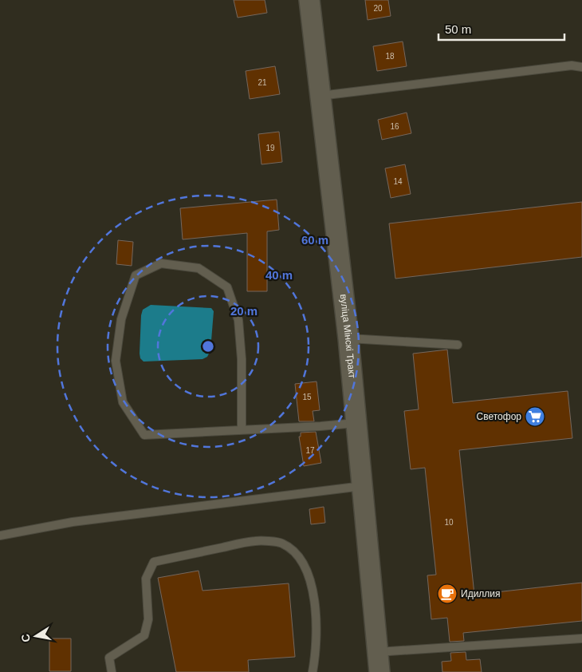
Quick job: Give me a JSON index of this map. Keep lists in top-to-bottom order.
{
  "streets": {
    "street": ["вуліца Мінскі Тракт"]
  },
  "places": {
    "supermarket": ["Светофор"],
    "cafe": ["Идиллия"]
  },
  "house_numbers": [
    "20",
    "18",
    "21",
    "16",
    "19",
    "14",
    "15",
    "17",
    "10"
  ],
  "scale_bar": "50 m",
  "north": "left",
  "rings": ["60 m", "40 m", "20 m"]
}
